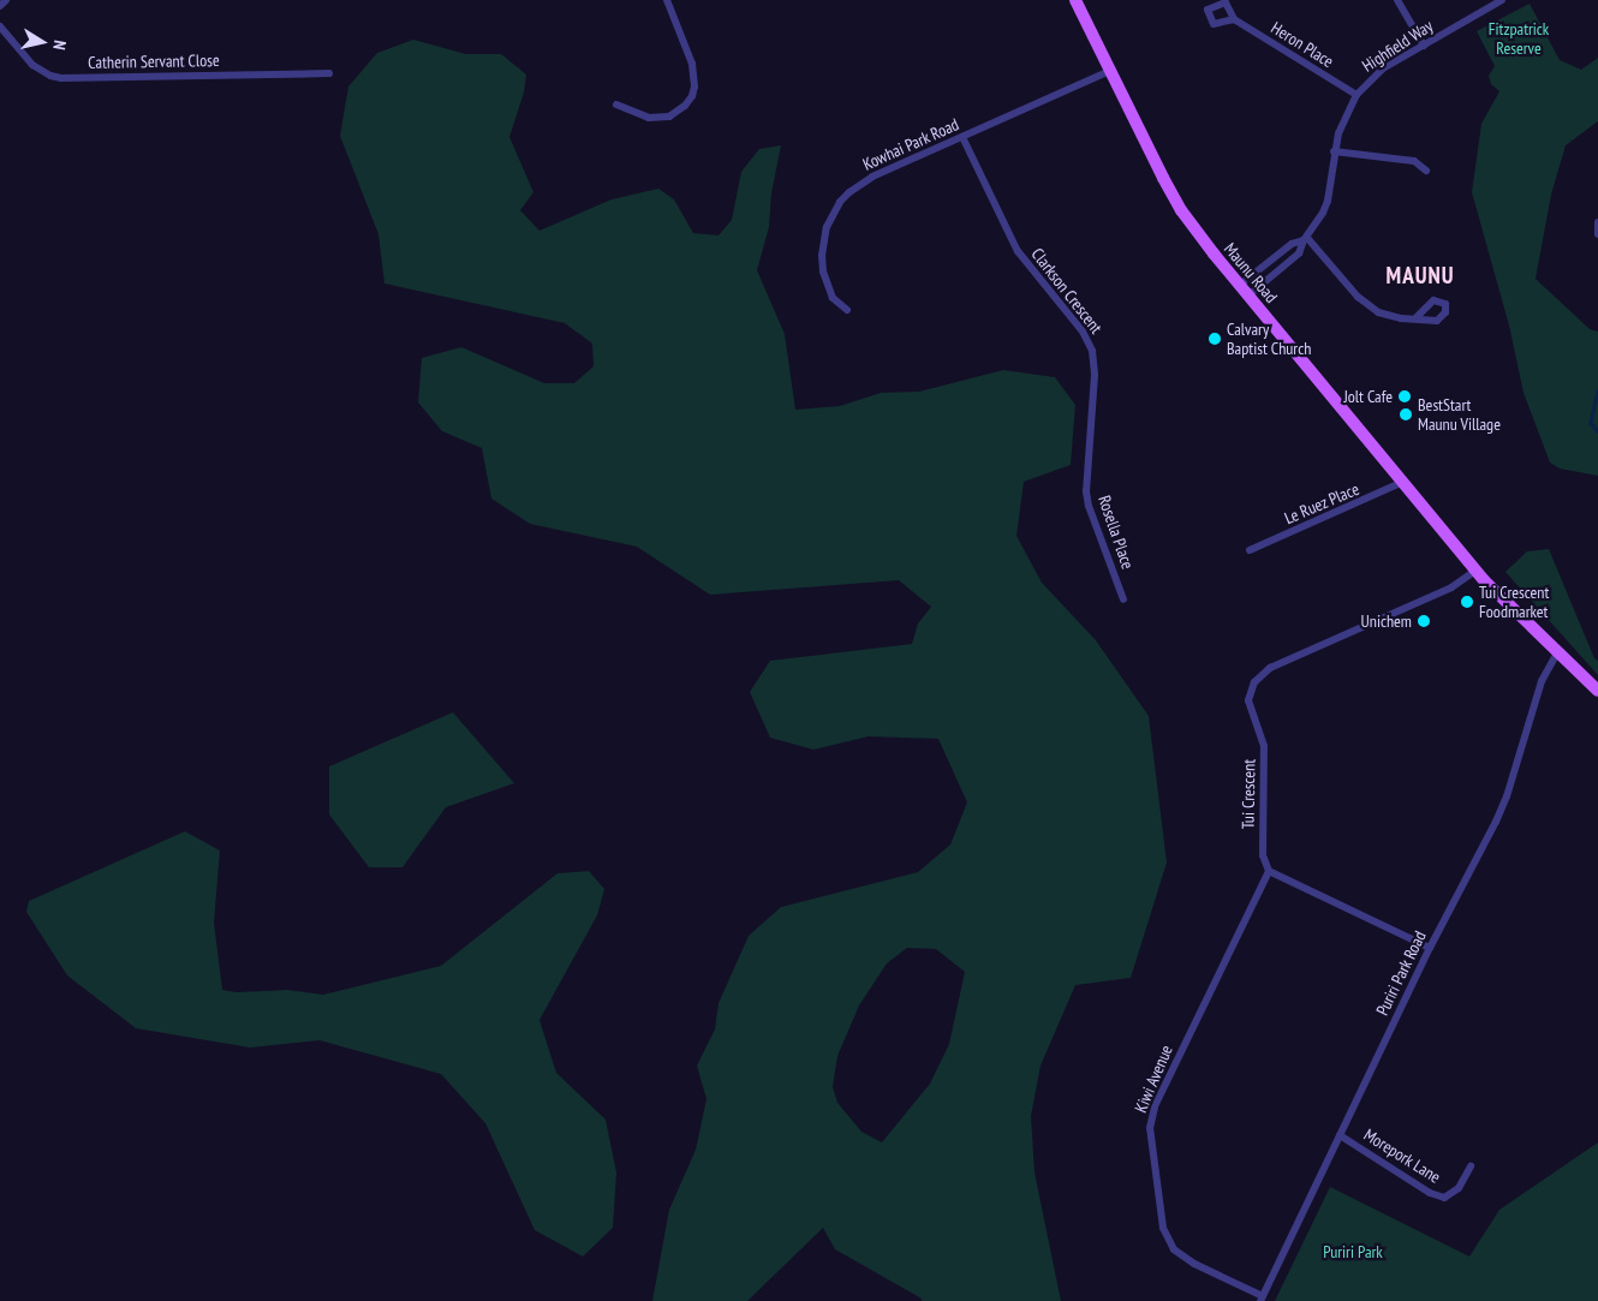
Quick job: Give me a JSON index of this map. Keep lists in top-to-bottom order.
{
  "streets": {
    "main road": ["Maunu Road"],
    "street": [
      "Heron Place",
      "Highfield Way",
      "Catherin Servant Close",
      "Kowhai Park Road",
      "Clarkson Crescent",
      "Le Ruez Place",
      "Rosella Place",
      "Tui Crescent",
      "Puriri Park Road",
      "Kiwi Avenue",
      "Morepork Lane"
    ]
  },
  "crossings": [
    ["Heron Place", "Highfield Way"],
    ["Highfield Way", "Maunu Road"],
    ["Kowhai Park Road", "Maunu Road"],
    ["Kowhai Park Road", "Clarkson Crescent"],
    ["Maunu Road", "Le Ruez Place"],
    ["Maunu Road", "Tui Crescent"],
    ["Maunu Road", "Puriri Park Road"],
    ["Clarkson Crescent", "Rosella Place"],
    ["Tui Crescent", "Kiwi Avenue"],
    ["Puriri Park Road", "Kiwi Avenue"],
    ["Puriri Park Road", "Morepork Lane"]
  ],
  "districts": ["MAUNU"],
  "parks": ["Fitzpatrick Reserve", "Puriri Park"],
  "places": [
    "Calvary Baptist Church",
    "Jolt Cafe",
    "BestStart Maunu Village",
    "Tui Crescent Foodmarket",
    "Unichem"
  ],
  "north": "right"
}
